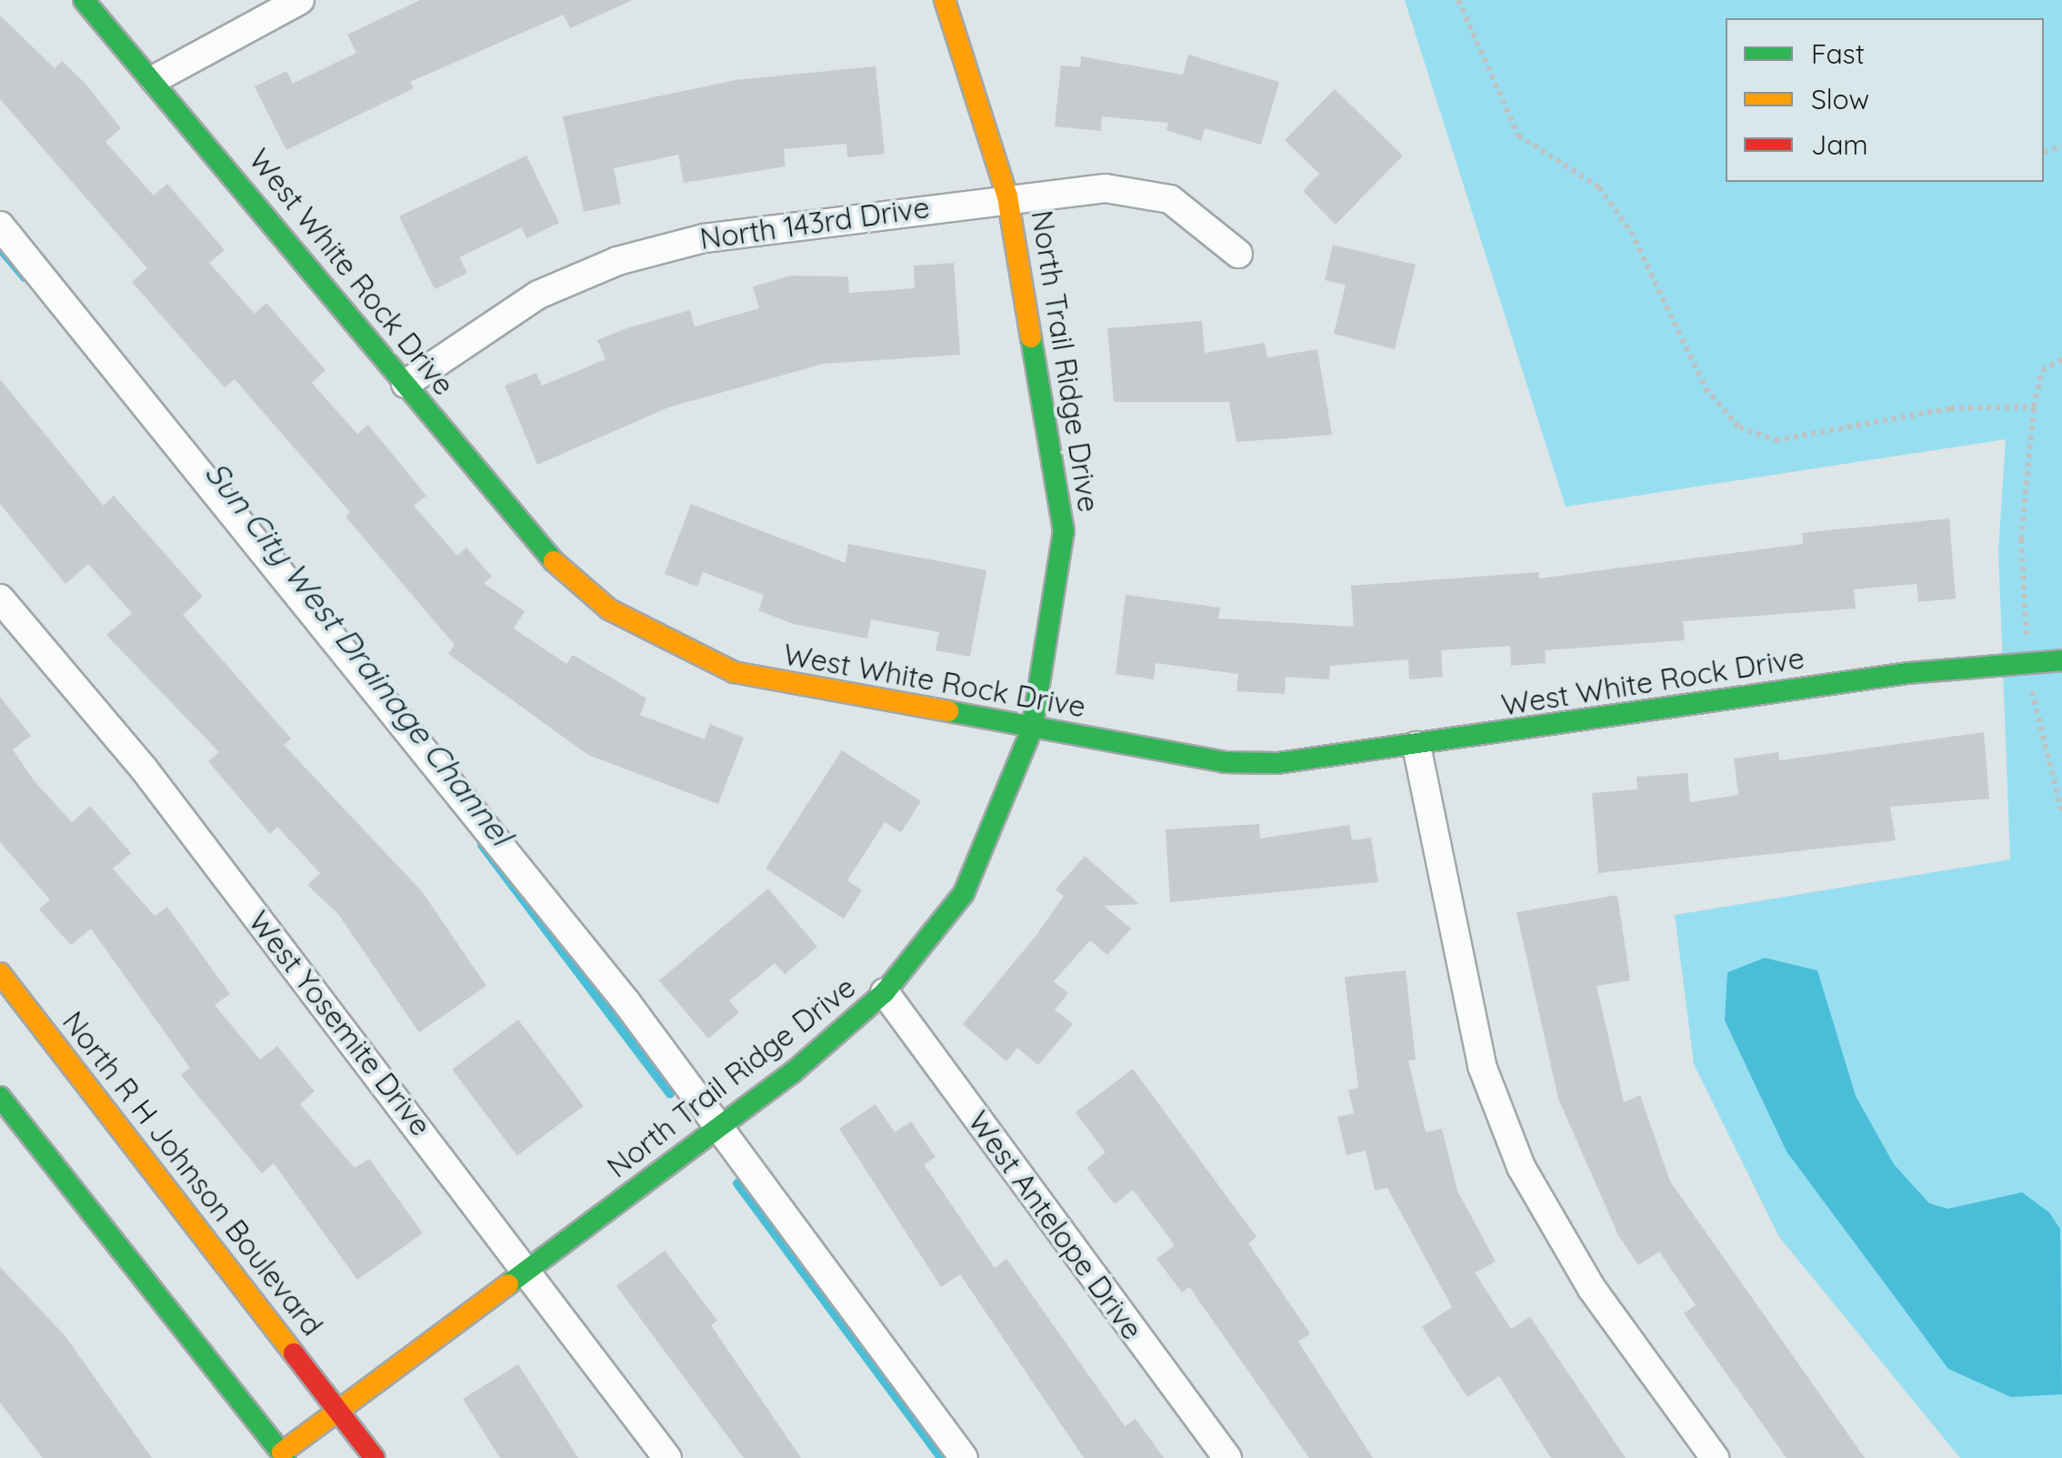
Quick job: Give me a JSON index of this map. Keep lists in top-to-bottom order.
{
  "streets": {
    "street": [
      "North 143rd Drive",
      "West White Rock Drive",
      "North Trail Ridge Drive",
      "West Yosemite Drive",
      "North R H Johnson Boulevard",
      "West Antelope Drive"
    ]
  },
  "crossings": [
    ["North 143rd Drive", "West White Rock Drive"],
    ["North 143rd Drive", "North Trail Ridge Drive"],
    ["West White Rock Drive", "North Trail Ridge Drive"],
    ["North Trail Ridge Drive", "West Yosemite Drive"],
    ["North Trail Ridge Drive", "North R H Johnson Boulevard"],
    ["North Trail Ridge Drive", "West Antelope Drive"]
  ],
  "water": ["Sun City West Drainage Channel"],
  "legend": ["Fast", "Slow", "Jam"]
}
